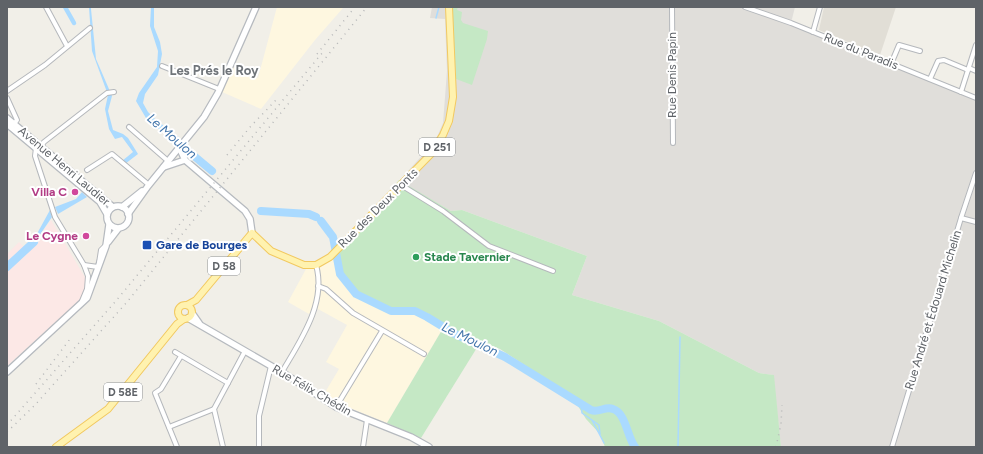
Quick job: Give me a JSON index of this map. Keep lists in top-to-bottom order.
{
  "streets": {
    "main road": [
      "D 251",
      "Avenue Henri Laudier",
      "Rue des Deux Ponts",
      "D 58",
      "Rue Félix Chédin",
      "D 58E"
    ],
    "street": ["Rue du Paradis", "Rue Denis Papin", "Rue André et Édouard Michelin"]
  },
  "crossings": [
    ["D 58", "Rue Félix Chédin"],
    ["D 58", "D 58E"],
    ["Rue Félix Chédin", "D 58E"]
  ],
  "districts": ["Les Prés le Roy"],
  "water": ["Le Moulon"],
  "places": {
    "other": ["Villa C", "Le Cygne", "Stade Tavernier"],
    "transit": ["Gare de Bourges"]
  }
}
